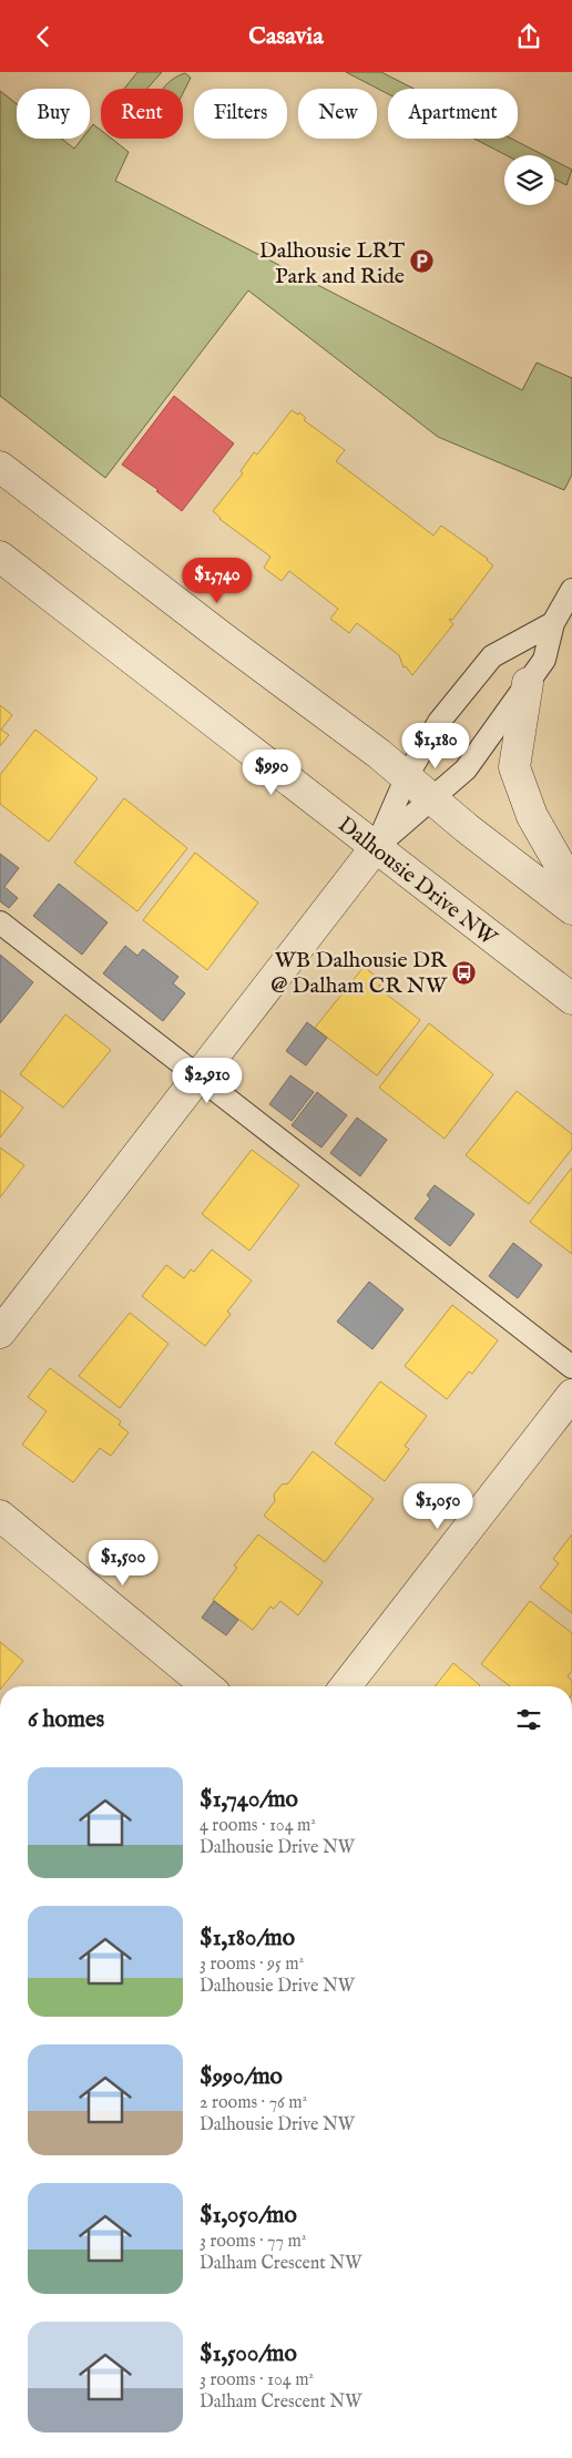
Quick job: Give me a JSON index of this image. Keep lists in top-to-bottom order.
{
  "streets": {
    "street": ["Dalhousie Drive NW"]
  },
  "places": {
    "parking": ["Dalhousie LRT Park and Ride"],
    "bus stop": ["WB Dalhousie DR @ Dalham CR NW"]
  },
  "page": {
    "header": "Casavia",
    "chip": [
      "Buy",
      "Rent",
      "Filters",
      "New",
      "Apartment"
    ],
    "price": [
      "$1,740",
      "$1,180",
      "$990",
      "$2,910",
      "$1,050",
      "$1,500"
    ],
    "heading": "6 homes",
    "list": [
      {
        "name": "$1,740/mo",
        "note": "4 rooms · 104 m² · Dalhousie Drive NW"
      },
      {
        "name": "$1,180/mo",
        "note": "3 rooms · 95 m² · Dalhousie Drive NW"
      },
      {
        "name": "$990/mo",
        "note": "2 rooms · 76 m² · Dalhousie Drive NW"
      },
      {
        "name": "$1,050/mo",
        "note": "3 rooms · 77 m² · Dalham Crescent NW"
      },
      {
        "name": "$1,500/mo",
        "note": "3 rooms · 104 m² · Dalham Crescent NW"
      }
    ]
  }
}
